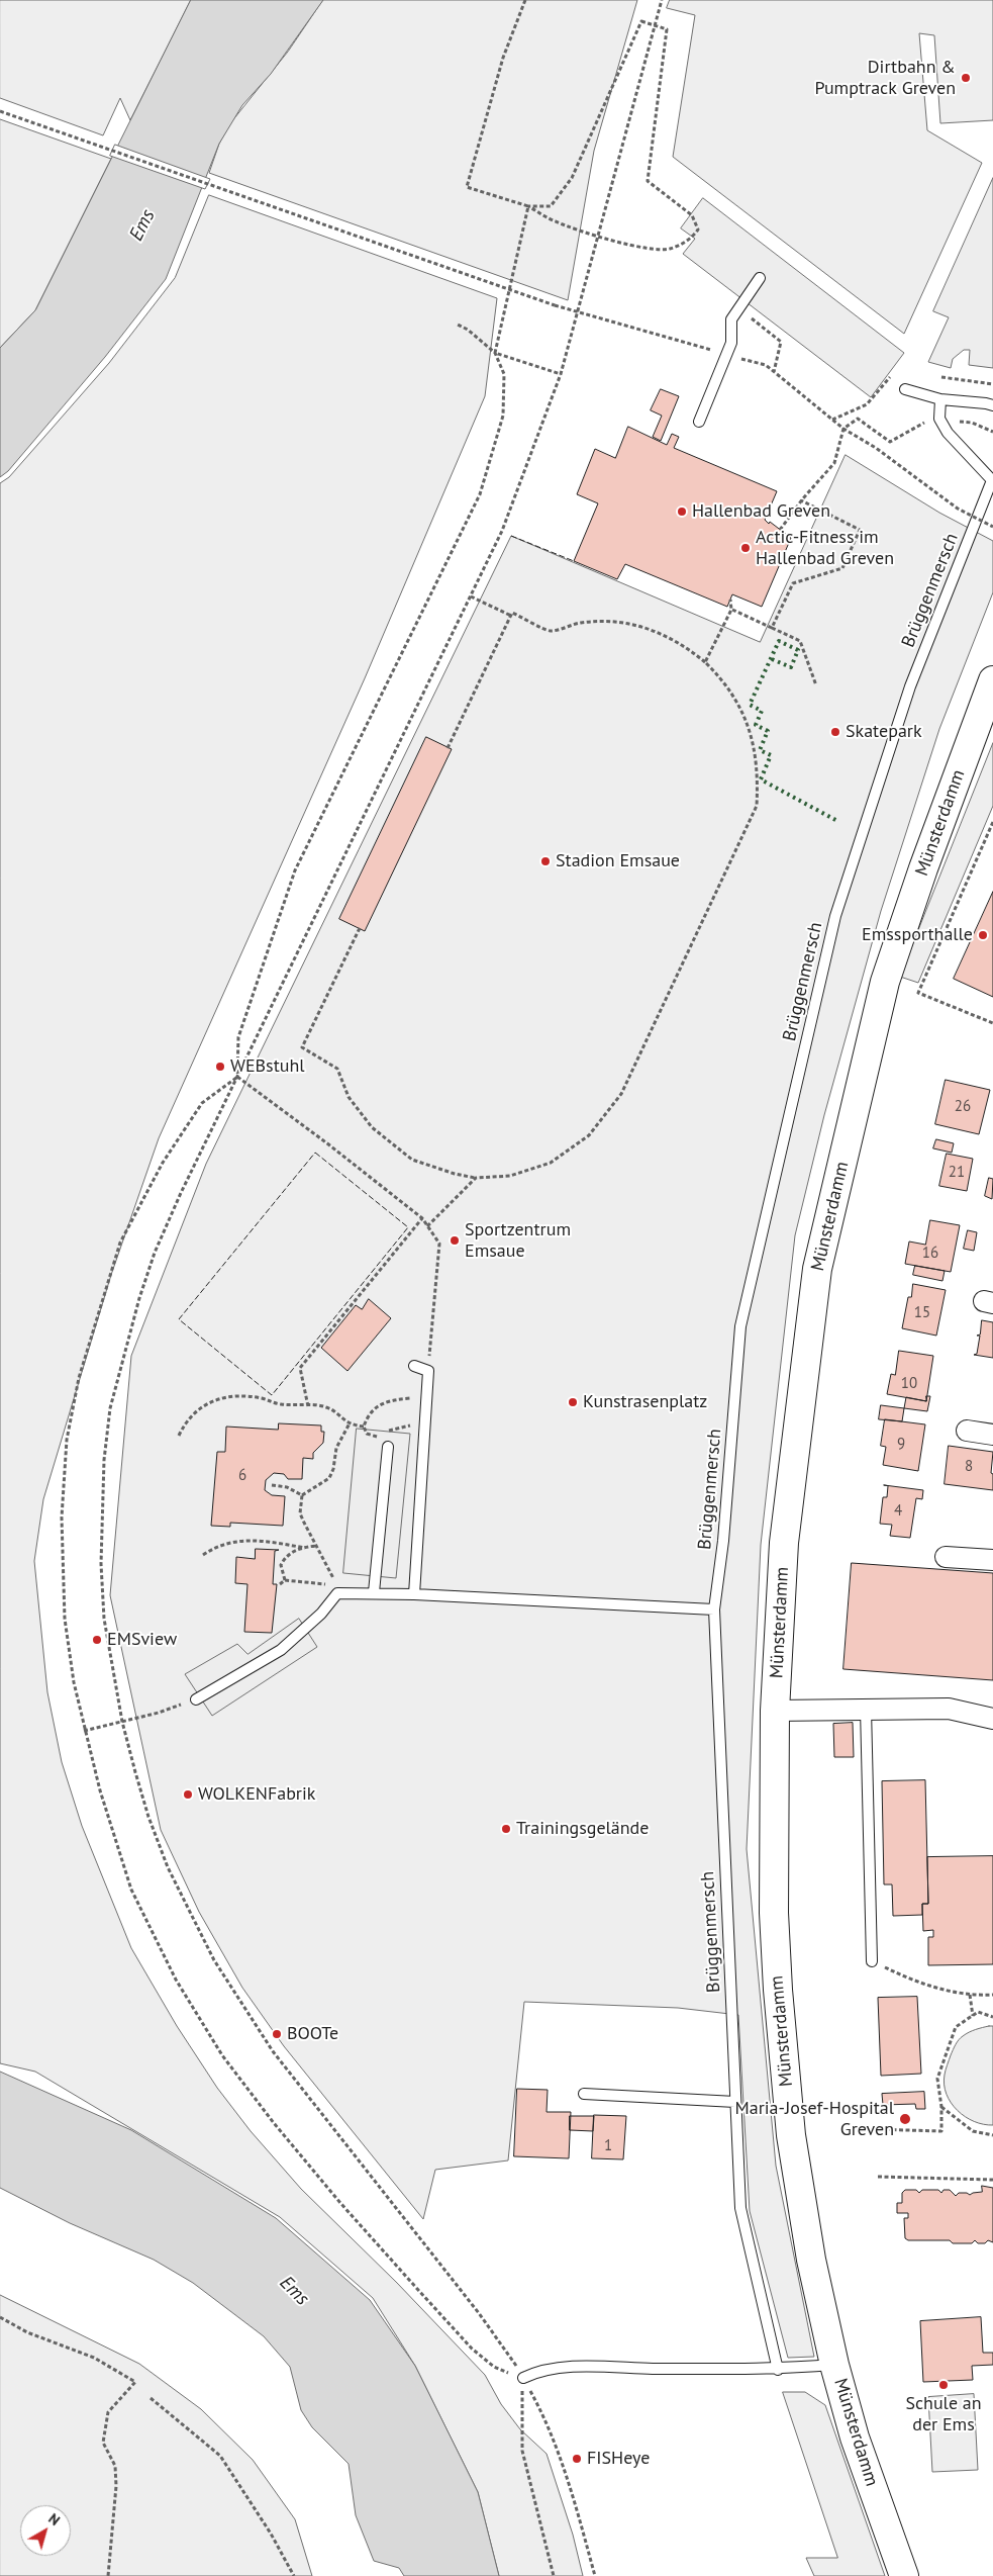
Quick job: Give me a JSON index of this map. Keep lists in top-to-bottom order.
{
  "streets": {
    "main road": ["Münsterdamm"],
    "lane": ["Brüggenmersch"]
  },
  "water": ["Ems"],
  "places": [
    "Dirtbahn & Pumptrack Greven",
    "Hallenbad Greven",
    "Actic-Fitness im Hallenbad Greven",
    "Skatepark",
    "Stadion Emsaue",
    "Emssporthalle",
    "WEBstuhl",
    "Sportzentrum Emsaue",
    "Kunstrasenplatz",
    "EMSview",
    "WOLKENFabrik",
    "Trainingsgelände",
    "BOOTe",
    "Maria-Josef-Hospital Greven",
    "Schule an der Ems",
    "FISHeye"
  ],
  "house_numbers": [
    "26",
    "21",
    "16",
    "15",
    "10",
    "9",
    "8",
    "6",
    "4",
    "1"
  ],
  "north": "top right"
}
